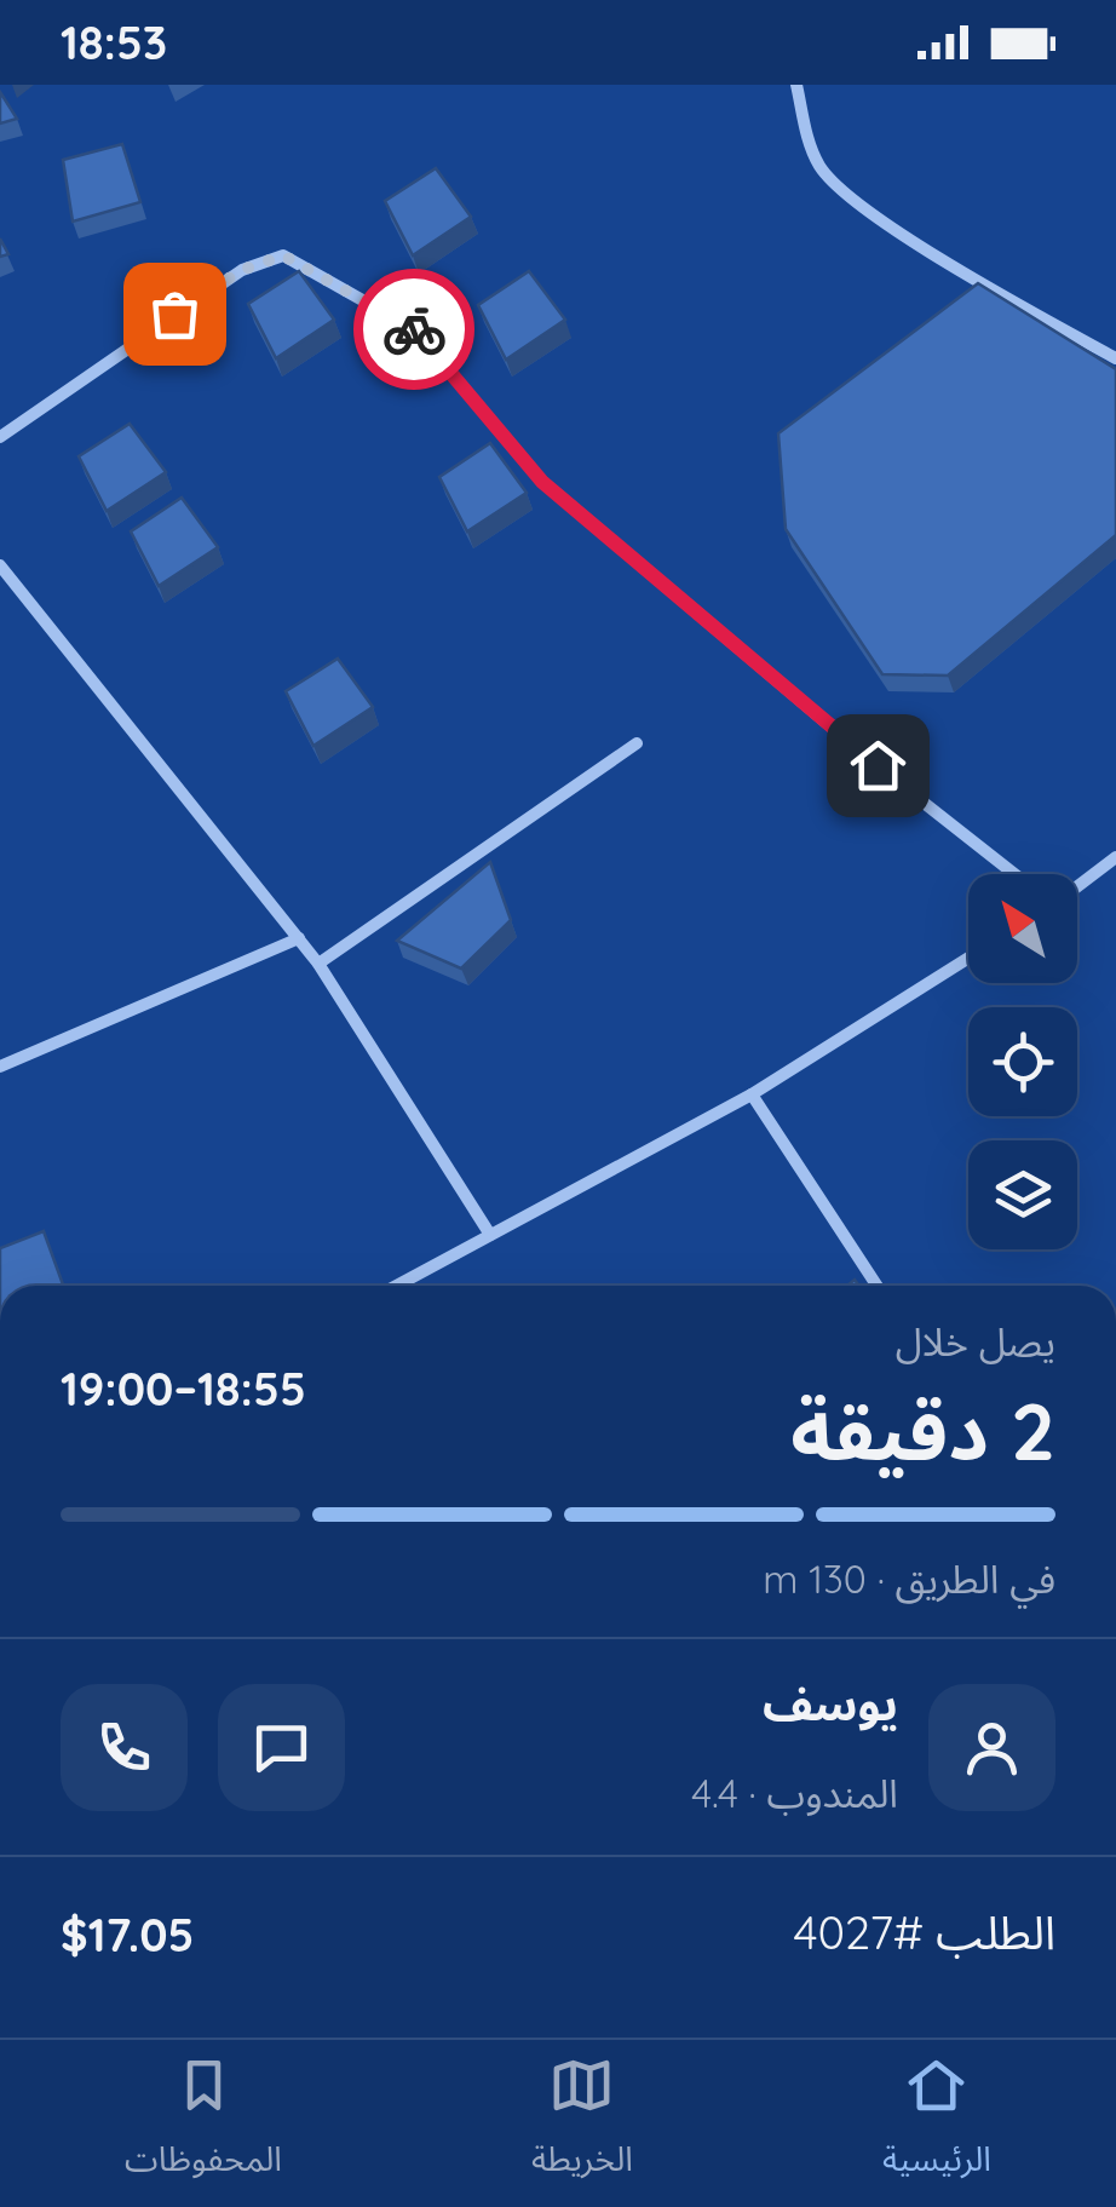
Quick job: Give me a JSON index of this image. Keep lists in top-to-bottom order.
{
  "north": "top left",
  "page": {
    "status": "18:53",
    "heading": ["2 دقيقة", "يصل خلال", "18:55–19:00"],
    "panel": [
      "يوسف",
      "المندوب · 4.4",
      "الطلب #4027",
      "$17.05"
    ],
    "bar": "في الطريق · 130 m",
    "tabs": ["الرئيسية", "الخريطة", "المحفوظات"]
  }
}
